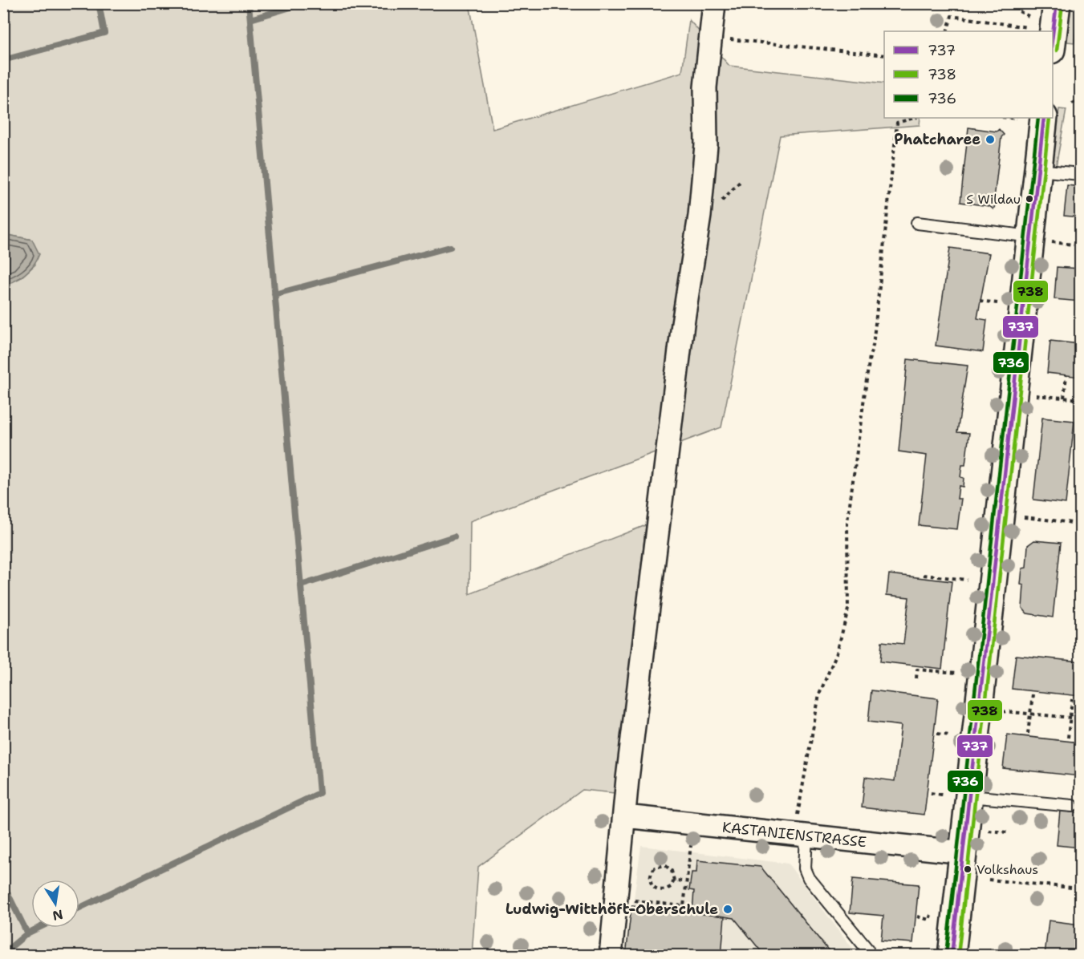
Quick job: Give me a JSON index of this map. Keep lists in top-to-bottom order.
{
  "streets": {
    "street": ["KASTANIENSTRASSE"]
  },
  "places": [
    "Phatcharee",
    "S Wildau",
    "Volkshaus",
    "Ludwig-Witthöft-Oberschule"
  ],
  "lines": ["transit line 737", "transit line 738", "transit line 736"],
  "legend": ["737", "738", "736"],
  "north": "bottom"
}
